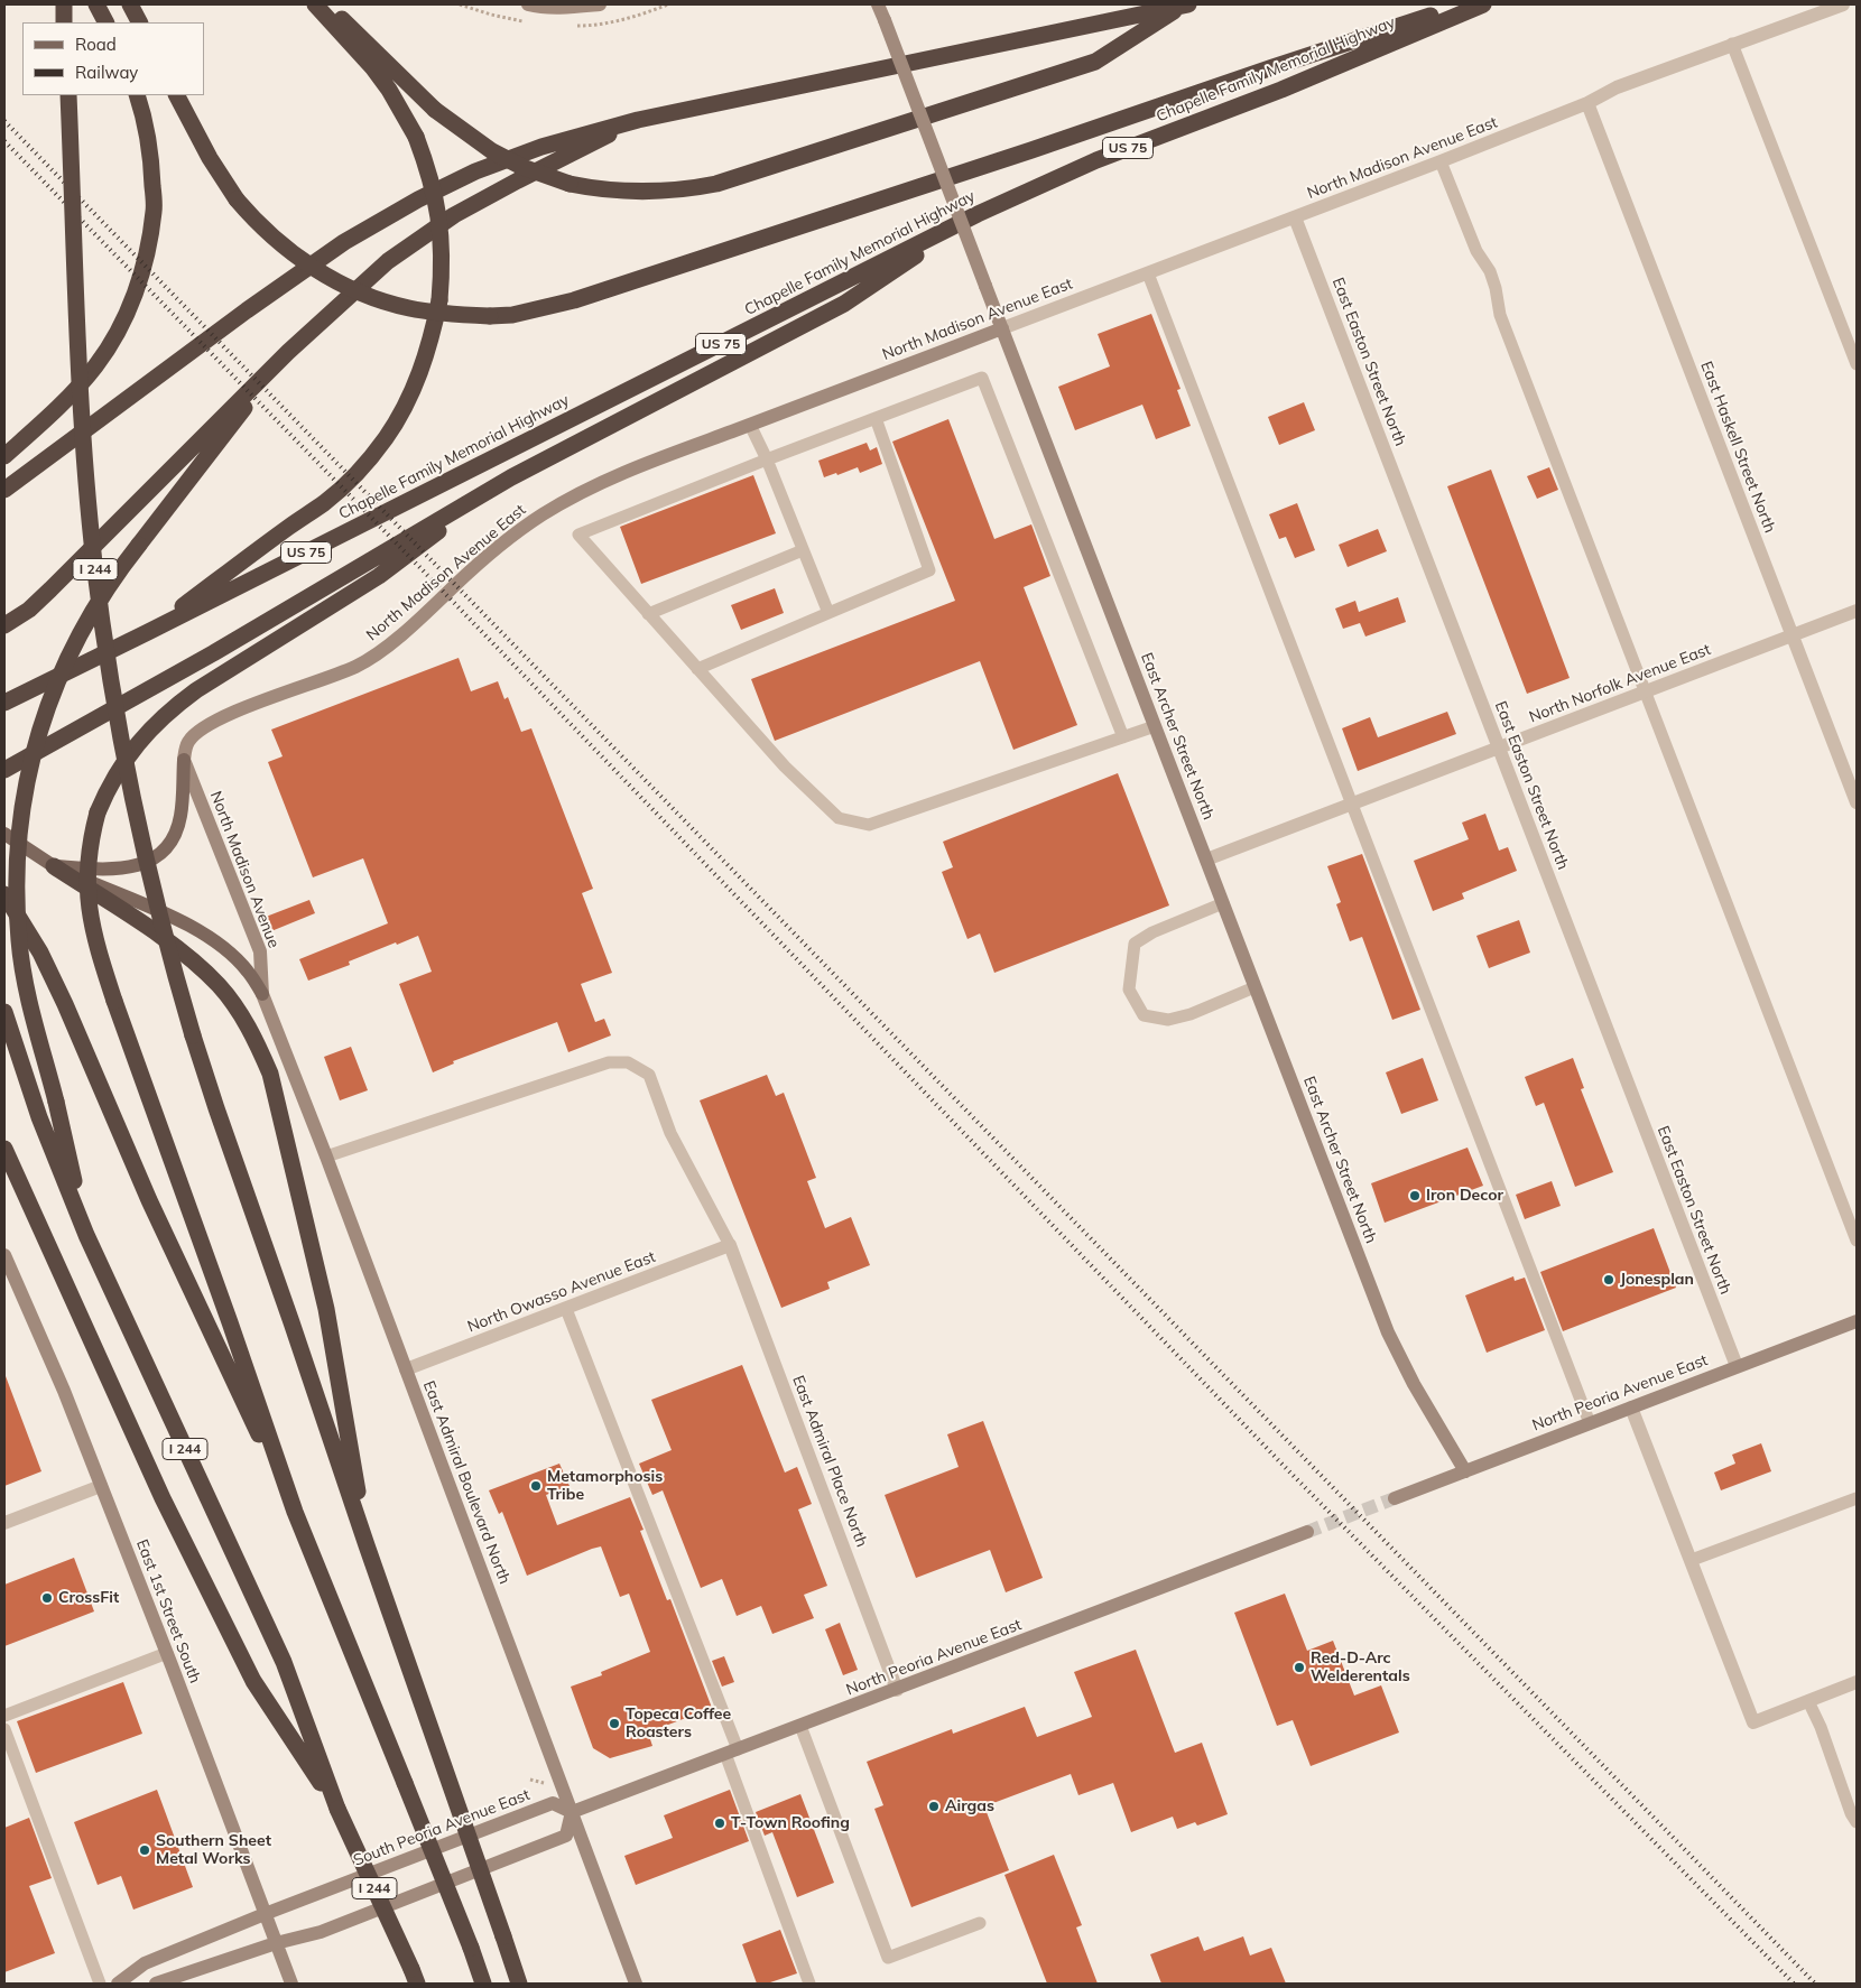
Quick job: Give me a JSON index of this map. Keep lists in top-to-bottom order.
{
  "streets": {
    "highway": ["Chapelle Family Memorial Highway", "US 75", "I 244"],
    "street": [
      "North Madison Avenue East",
      "East Easton Street North",
      "East Haskell Street North",
      "North Norfolk Avenue East",
      "East Archer Street North",
      "North Madison Avenue",
      "North Owasso Avenue East",
      "North Peoria Avenue East",
      "East Admiral Place North",
      "East Admiral Boulevard North",
      "East 1st Street South",
      "South Peoria Avenue East"
    ]
  },
  "crossings": [
    ["Chapelle Family Memorial Highway", "US 75"],
    ["North Madison Avenue East", "East Easton Street North"],
    ["North Madison Avenue East", "East Haskell Street North"],
    ["North Madison Avenue East", "East Archer Street North"],
    ["North Madison Avenue East", "North Madison Avenue"],
    ["East Easton Street North", "North Norfolk Avenue East"],
    ["East Easton Street North", "North Peoria Avenue East"],
    ["East Haskell Street North", "North Norfolk Avenue East"],
    ["North Norfolk Avenue East", "East Archer Street North"],
    ["East Archer Street North", "North Peoria Avenue East"],
    ["North Madison Avenue", "East Admiral Boulevard North"],
    ["North Owasso Avenue East", "East Admiral Place North"],
    ["North Owasso Avenue East", "East Admiral Boulevard North"],
    ["North Peoria Avenue East", "East Admiral Place North"],
    ["North Peoria Avenue East", "East Admiral Boulevard North"],
    ["North Peoria Avenue East", "South Peoria Avenue East"],
    ["East Admiral Boulevard North", "South Peoria Avenue East"],
    ["East 1st Street South", "South Peoria Avenue East"]
  ],
  "places": [
    "Iron Decor",
    "Jonesplan",
    "Metamorphosis Tribe",
    "CrossFit",
    "Red-D-Arc Welderentals",
    "Topeca Coffee Roasters",
    "Airgas",
    "T-Town Roofing",
    "Southern Sheet Metal Works"
  ],
  "legend": ["Road", "Railway"]
}
